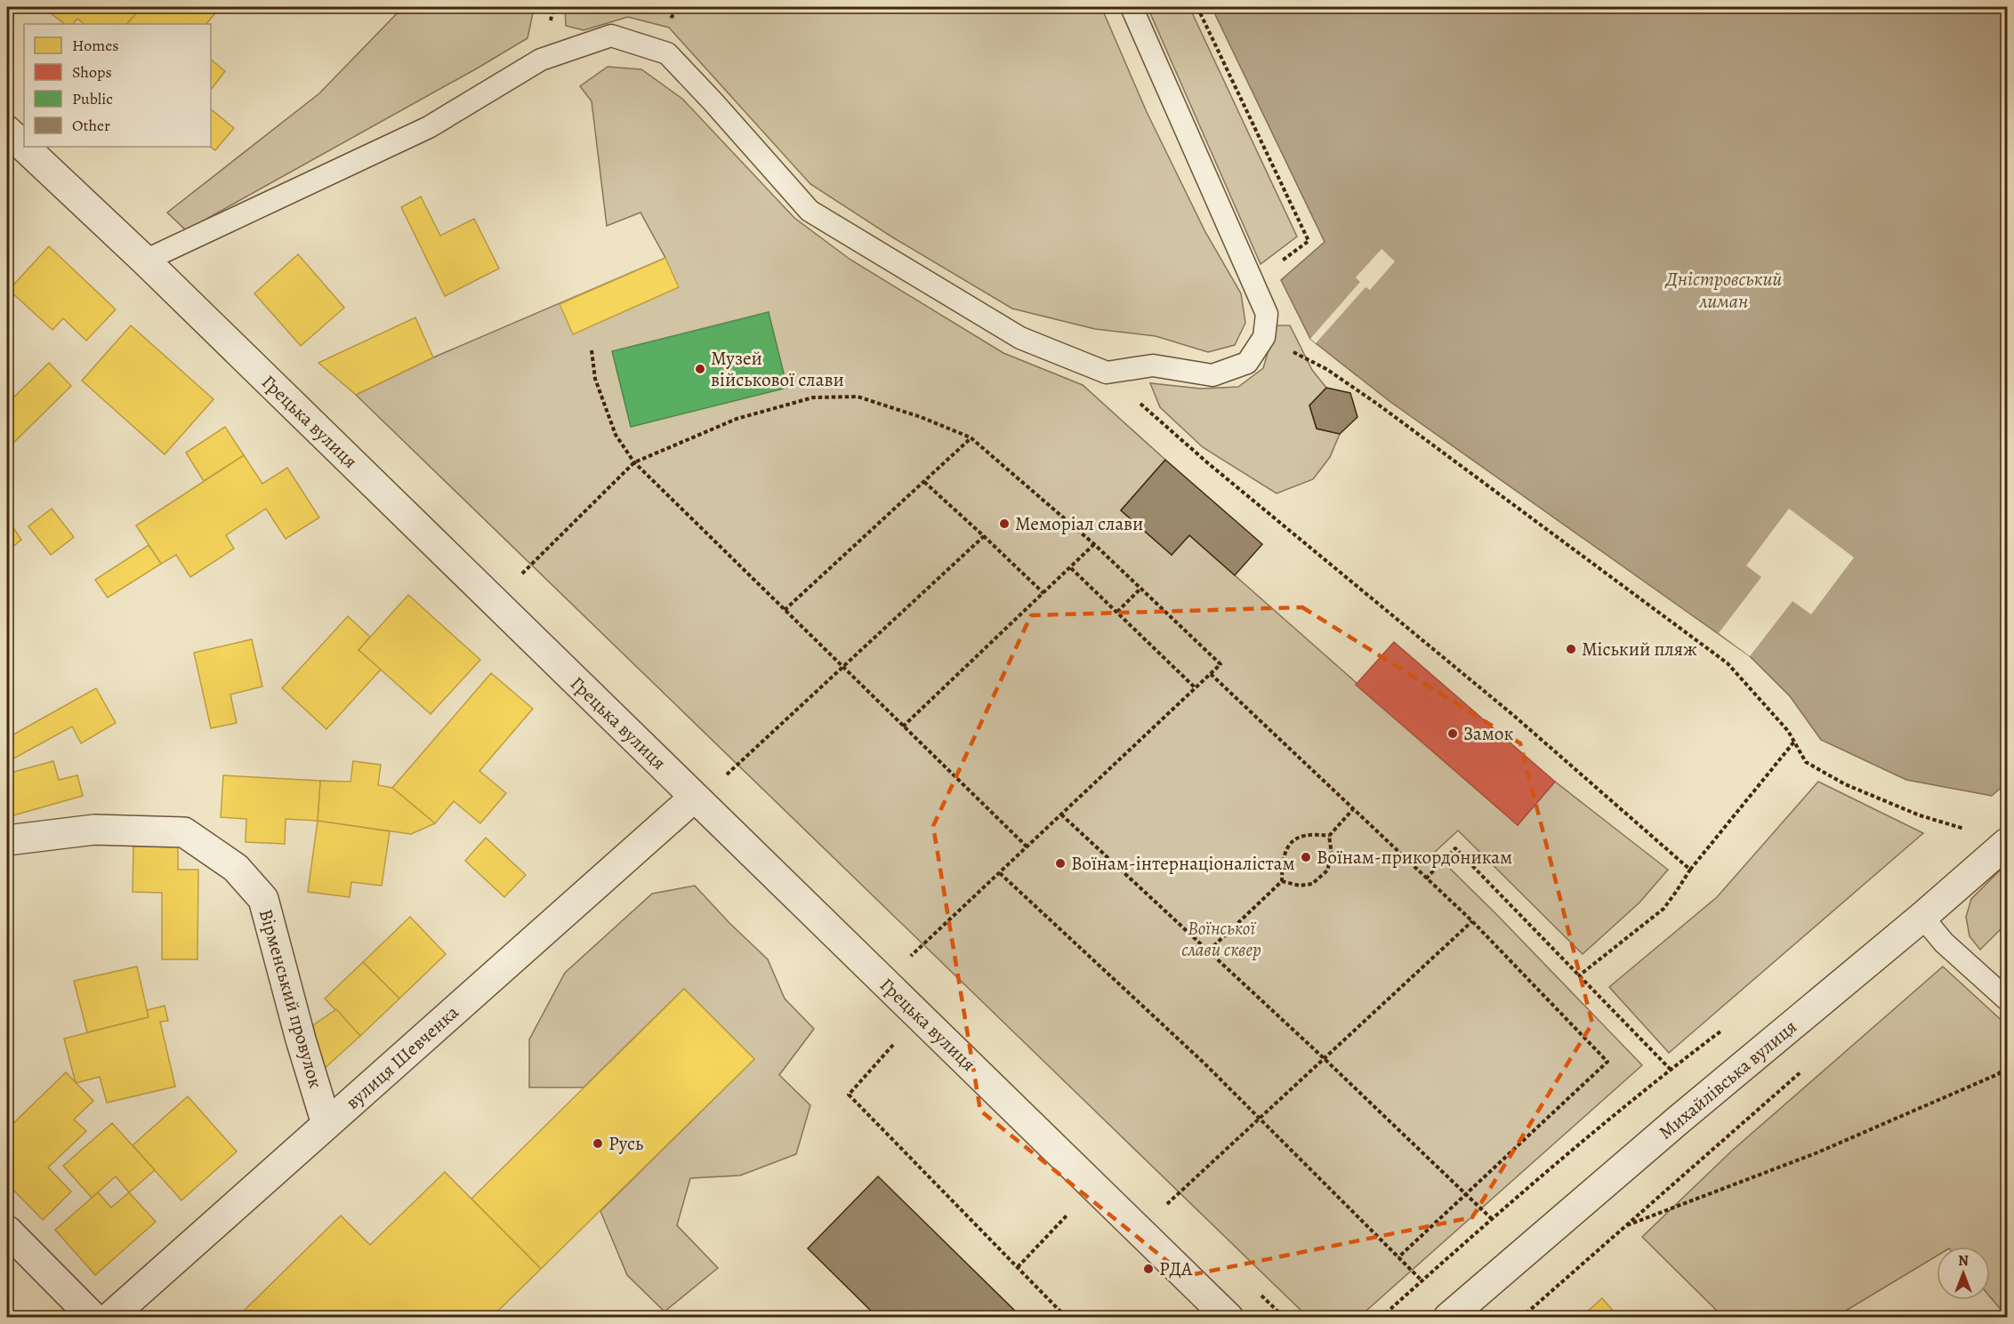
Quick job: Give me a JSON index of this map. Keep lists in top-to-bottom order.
{
  "streets": {
    "street": [
      "Грецька вулиця",
      "Вірменський провулок",
      "вулиця Шевченка",
      "Михайлівська вулиця"
    ]
  },
  "crossings": [
    ["Грецька вулиця", "вулиця Шевченка"],
    ["Вірменський провулок", "вулиця Шевченка"]
  ],
  "water": ["Дністровський лиман"],
  "parks": ["Воїнської слави сквер"],
  "places": [
    "Музей військової слави",
    "Меморіал слави",
    "Міський пляж",
    "Замок",
    "Воїнам-прикордоникам",
    "Воїнам-інтернаціоналістам",
    "Русь",
    "РДА"
  ],
  "legend": [
    "Homes",
    "Shops",
    "Public",
    "Other"
  ],
  "north": "top"
}
